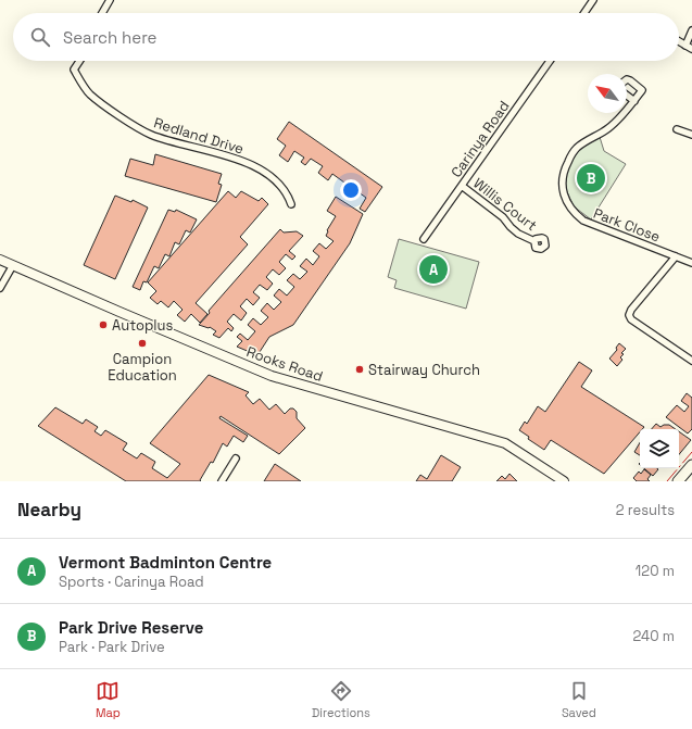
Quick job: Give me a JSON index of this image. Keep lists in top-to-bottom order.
{
  "streets": {
    "street": [
      "Redland Drive",
      "Carinya Road",
      "Willis Court",
      "Park Close",
      "Rooks Road"
    ]
  },
  "crossings": [
    ["Carinya Road", "Willis Court"]
  ],
  "places": ["Autoplus", "Campion Education", "Stairway Church"],
  "north": "top left",
  "page": {
    "search": "Search here",
    "pins": ["B", "A"],
    "heading": ["Nearby", "2 results"],
    "list": [
      {
        "mark": "A",
        "name": "Vermont Badminton Centre",
        "note": "Sports · Carinya Road",
        "value": "120 m"
      },
      {
        "mark": "B",
        "name": "Park Drive Reserve",
        "note": "Park · Park Drive",
        "value": "240 m"
      }
    ],
    "nav": ["Map", "Directions", "Saved"]
  }
}
